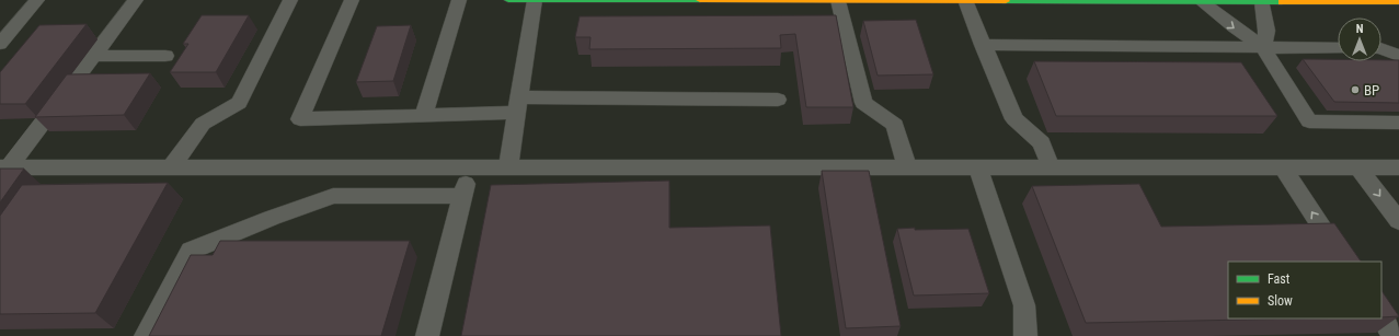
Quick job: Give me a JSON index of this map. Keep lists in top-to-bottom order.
{
  "places": ["BP"],
  "legend": ["Fast", "Slow"],
  "north": "top"
}
